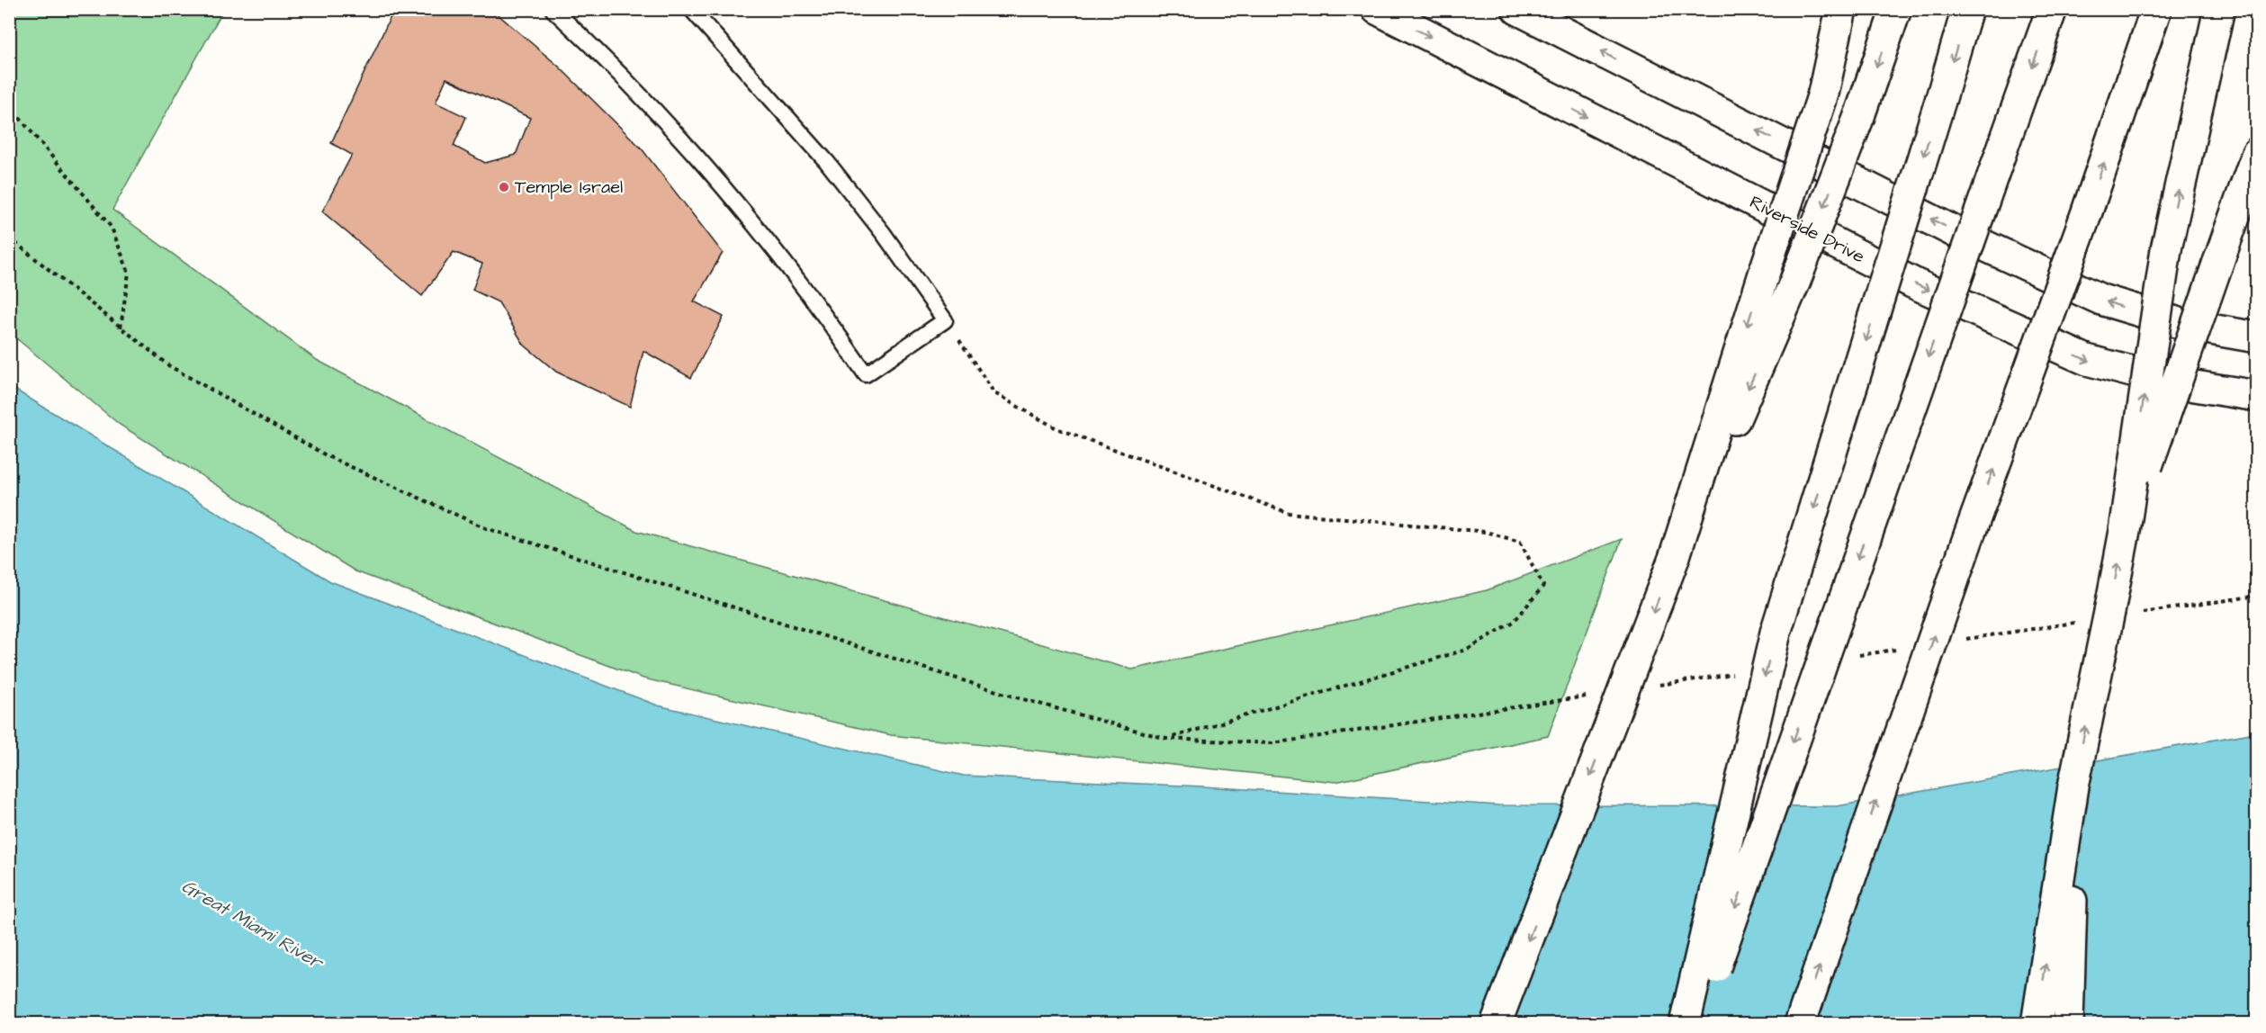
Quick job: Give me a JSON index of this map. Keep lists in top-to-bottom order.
{
  "streets": {
    "main road": ["Riverside Drive"]
  },
  "water": ["Great Miami River"],
  "places": ["Temple Israel"]
}
